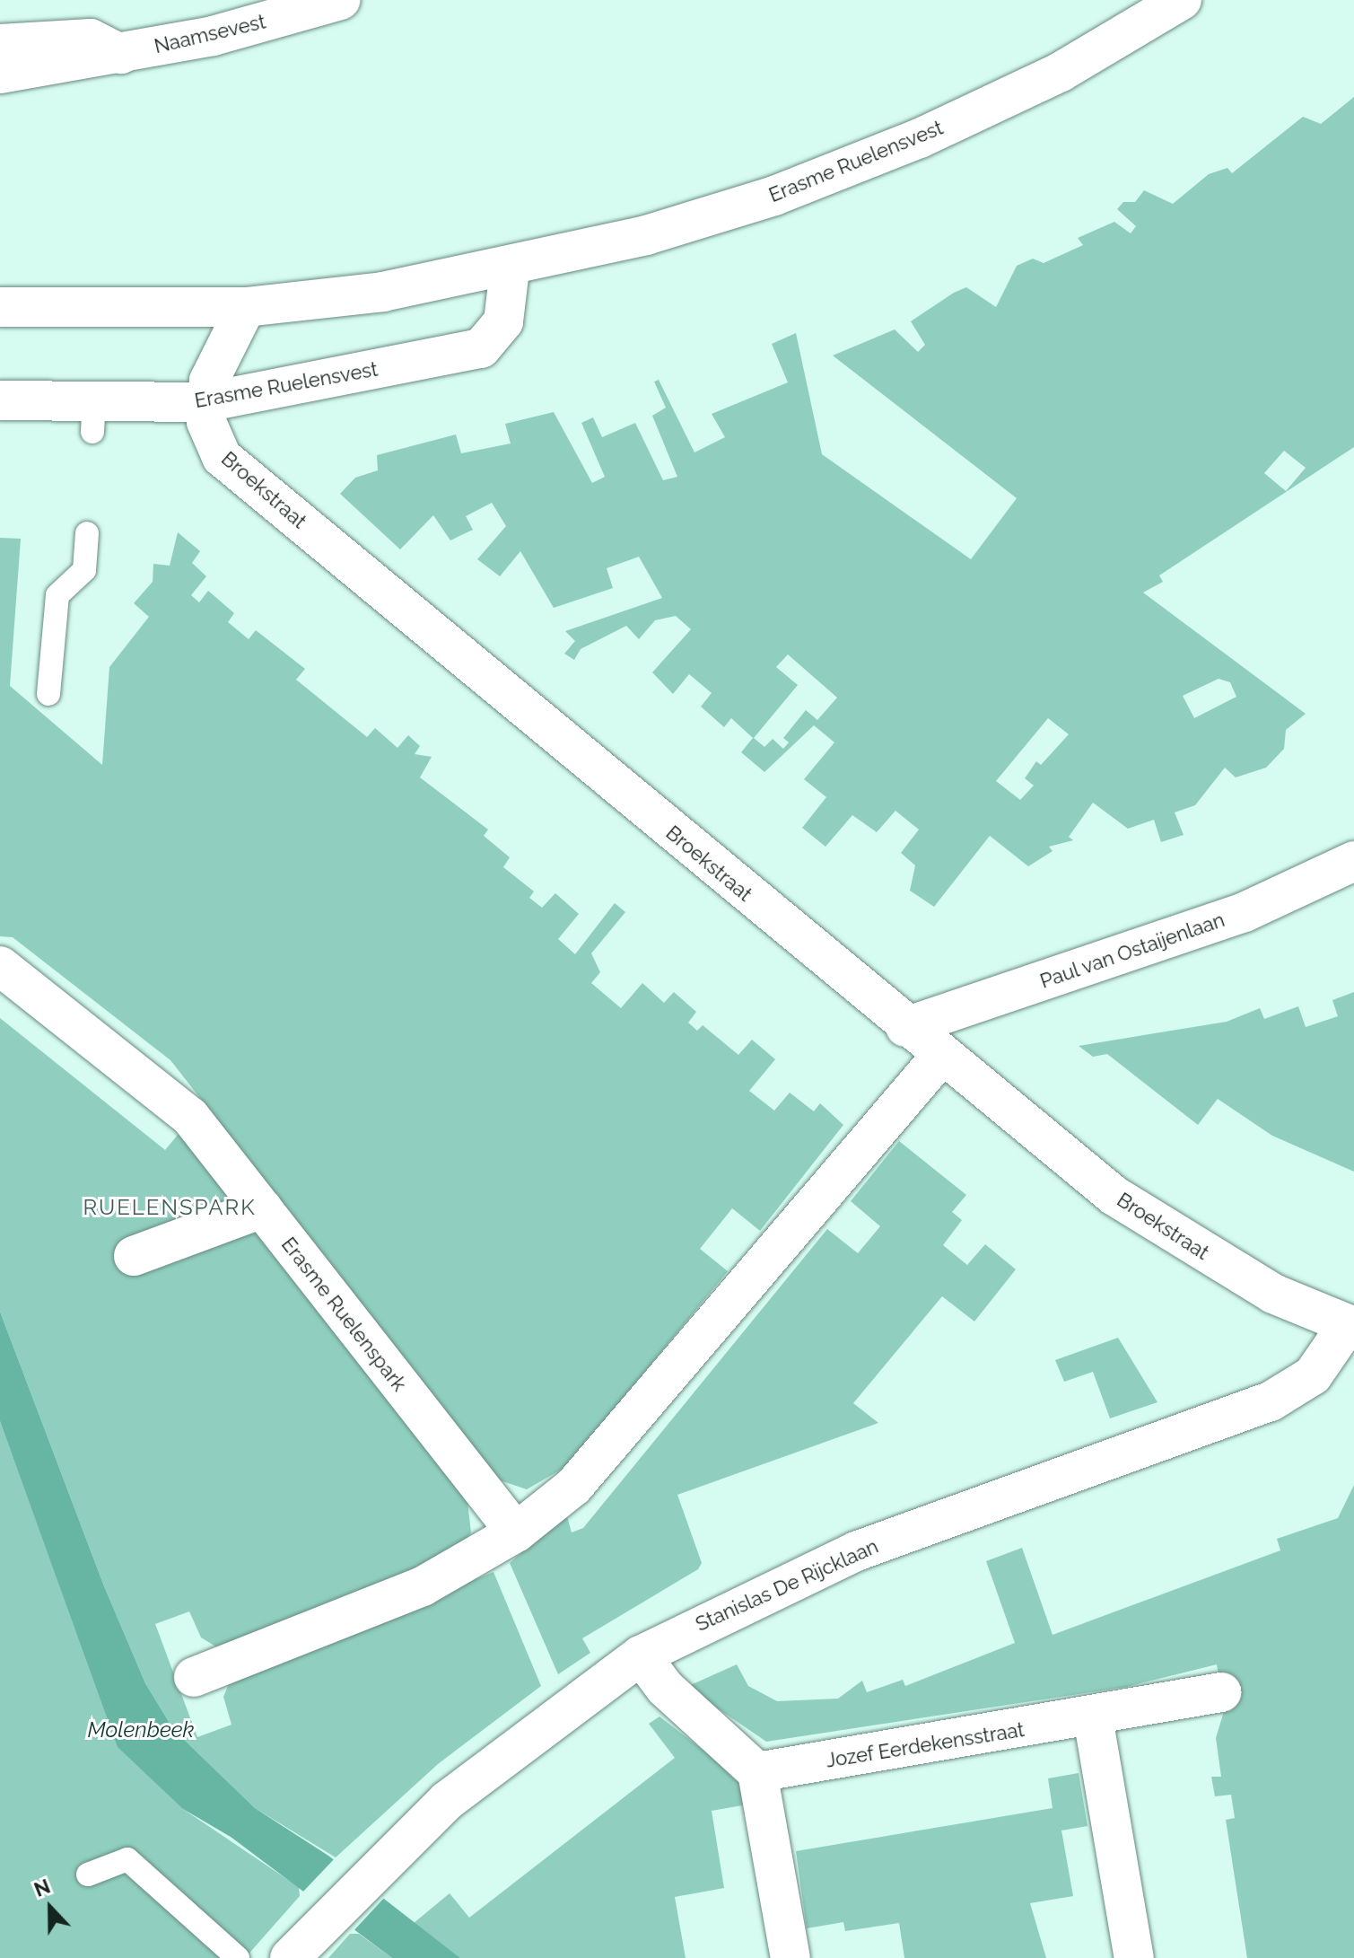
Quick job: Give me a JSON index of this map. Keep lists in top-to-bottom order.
{
  "streets": {
    "street": [
      "Naamsevest",
      "Erasme Ruelensvest",
      "Broekstraat",
      "Paul van Ostaijenlaan",
      "Erasme Ruelenspark",
      "Stanislas De Rijcklaan",
      "Jozef Eerdekensstraat"
    ]
  },
  "crossings": [
    ["Erasme Ruelensvest", "Broekstraat"],
    ["Broekstraat", "Paul van Ostaijenlaan"],
    ["Broekstraat", "Stanislas De Rijcklaan"]
  ],
  "districts": ["RUELENSPARK"],
  "water": ["Molenbeek"],
  "north": "top"
}
